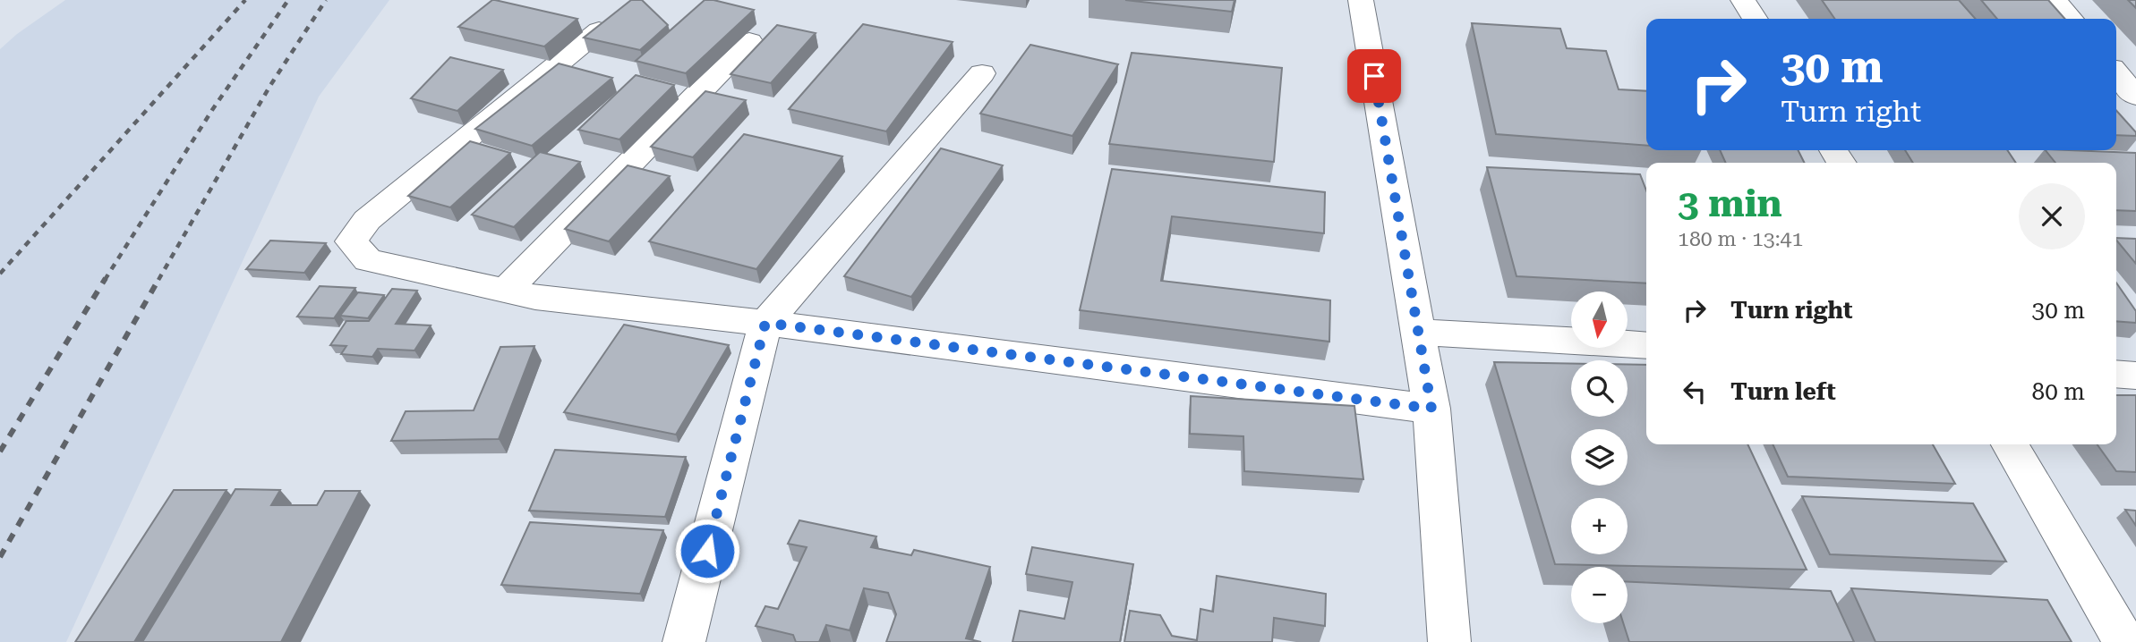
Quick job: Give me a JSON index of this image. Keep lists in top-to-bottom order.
{
  "north": "bottom",
  "page": {
    "turn": ["30 m", "Turn right"],
    "heading": ["3 min", "180 m · 13:41"],
    "list": [
      {
        "name": "Turn right",
        "value": "30 m"
      },
      {
        "name": "Turn left",
        "value": "80 m"
      }
    ],
    "map_buttons": ["+", "−"]
  }
}
